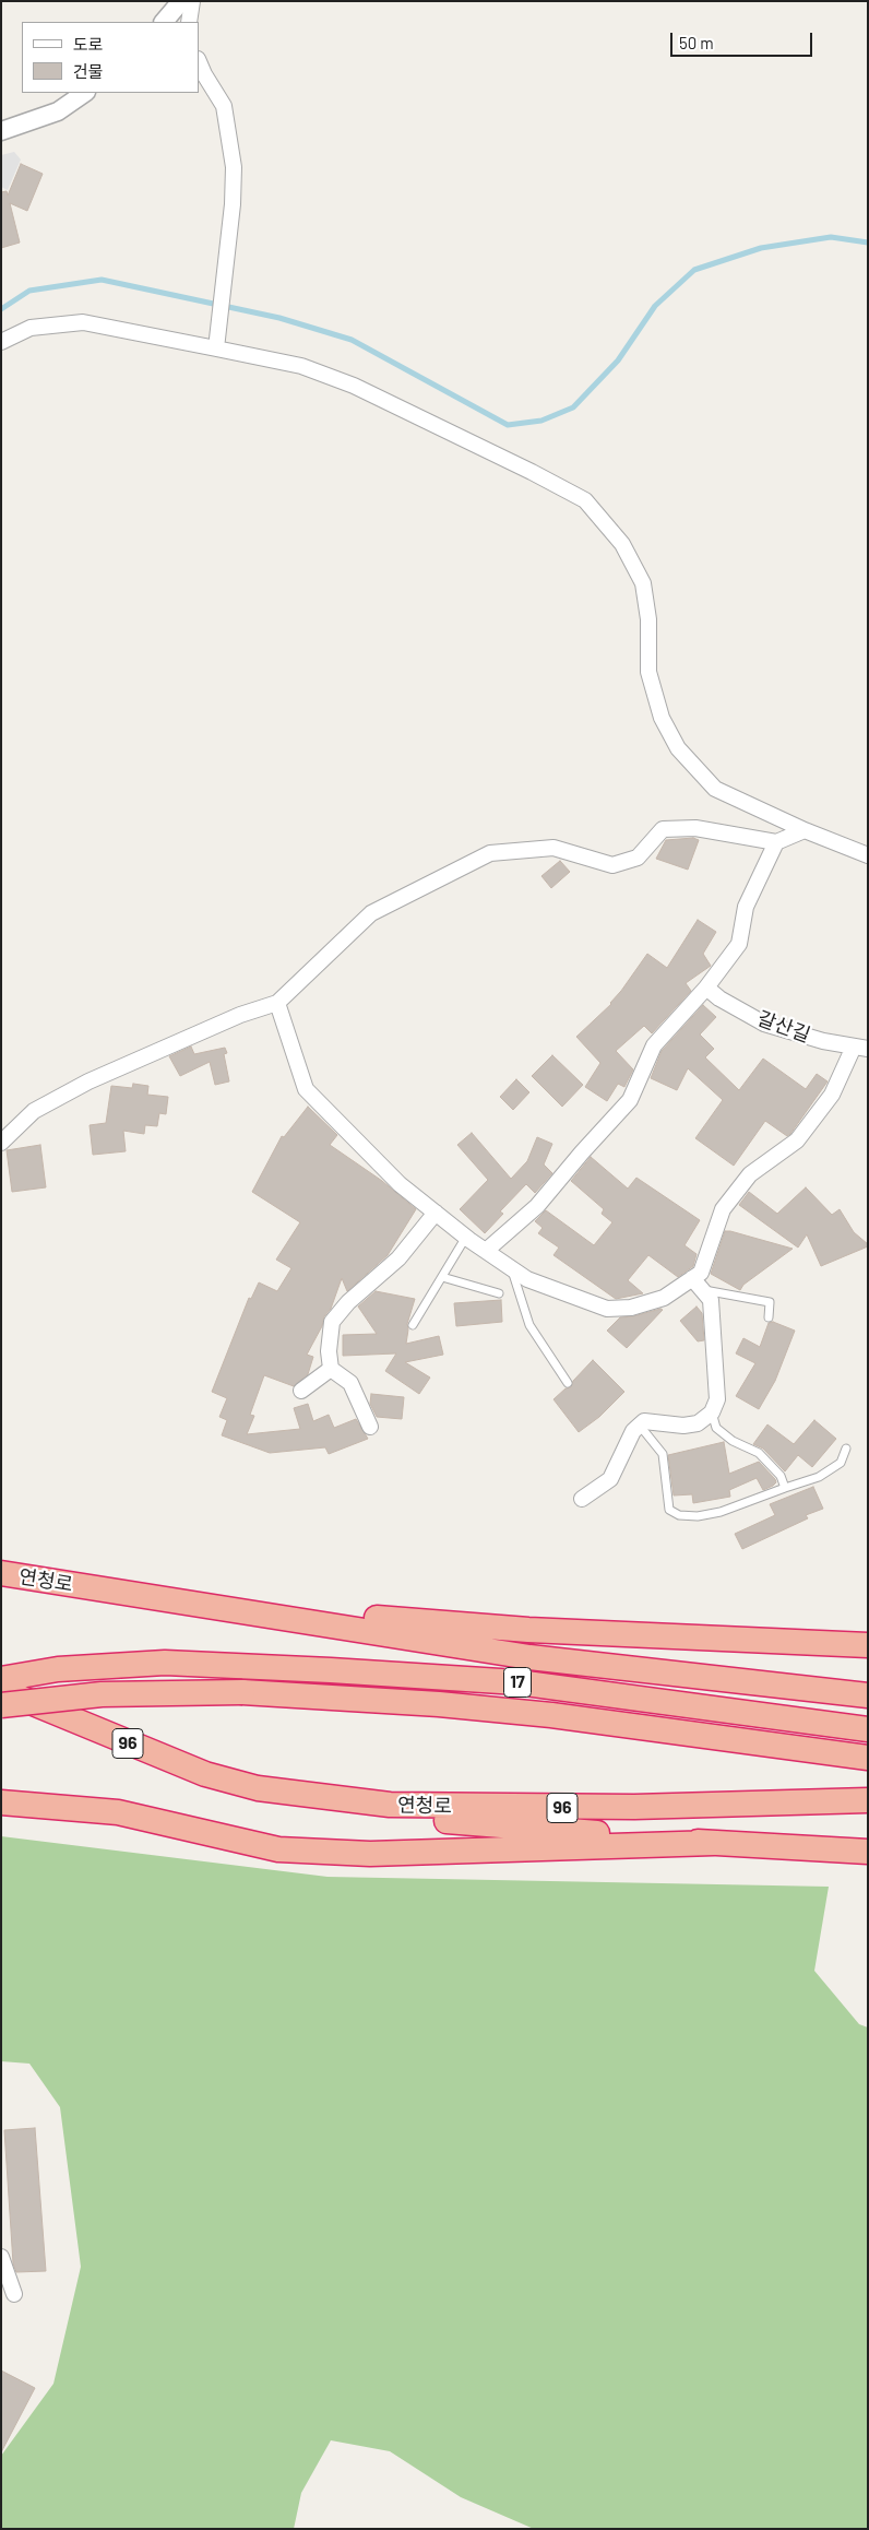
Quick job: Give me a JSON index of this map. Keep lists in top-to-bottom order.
{
  "streets": {
    "highway": ["연청로", "17", "96"],
    "street": ["갈산길"]
  },
  "legend": ["도로", "건물"],
  "scale_bar": "50 m"
}
